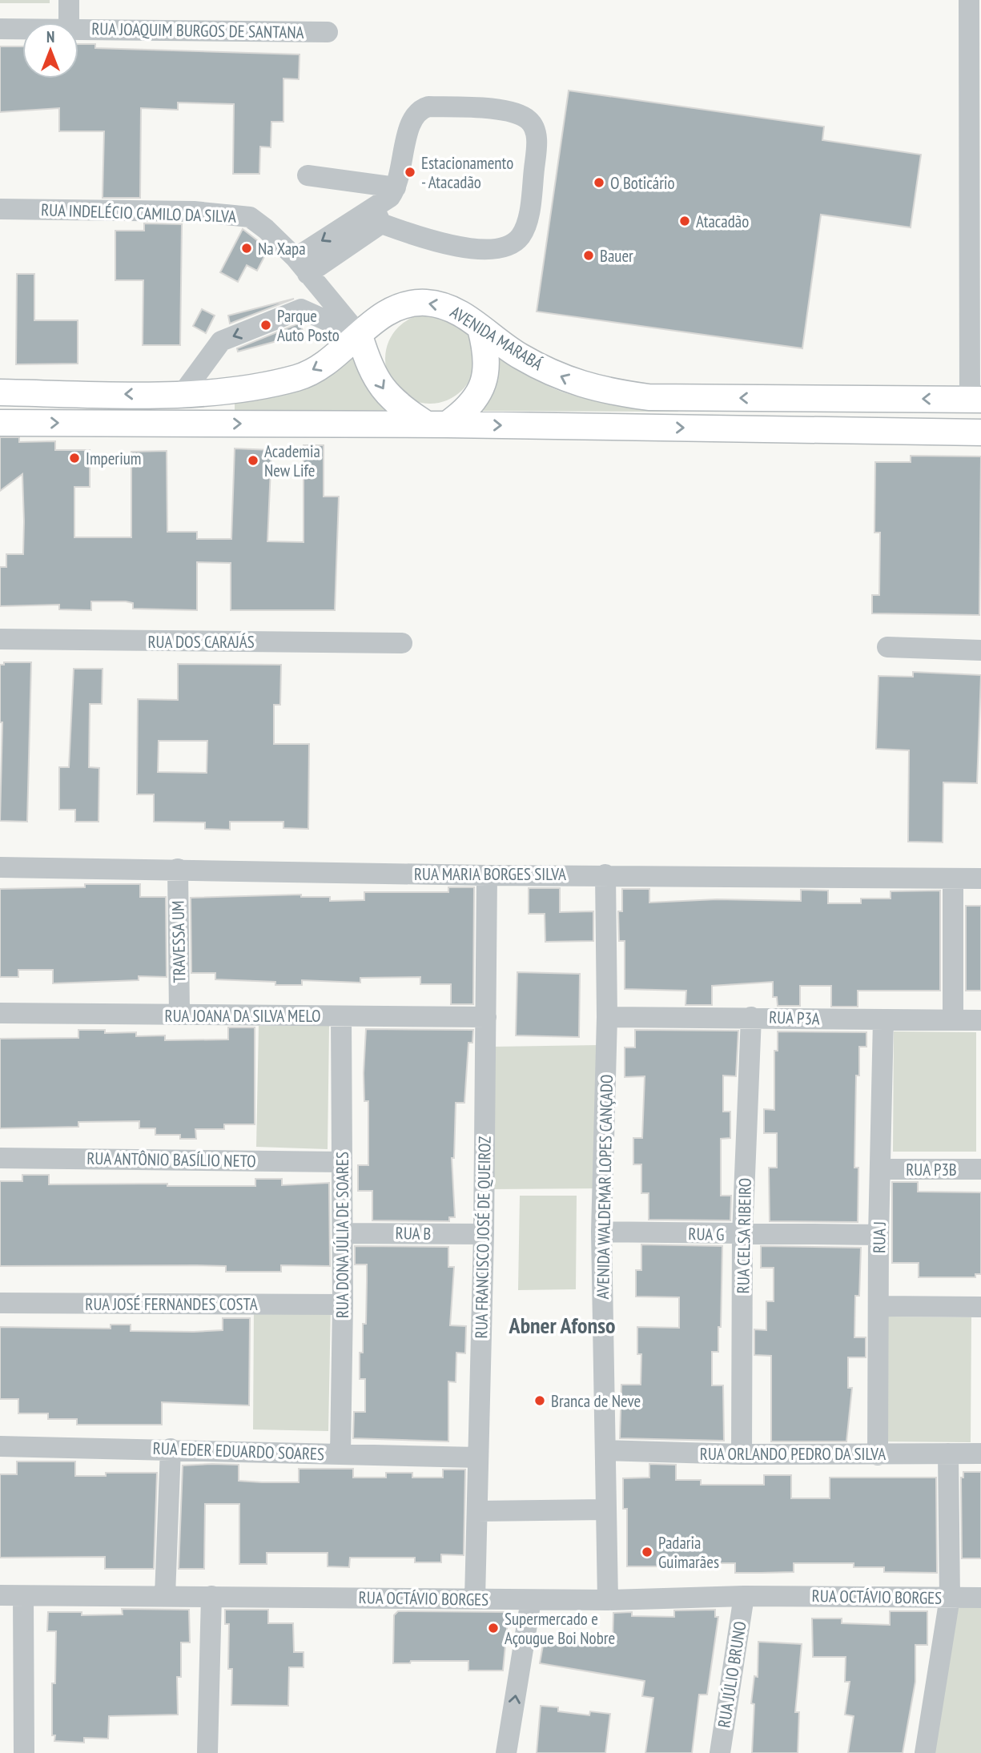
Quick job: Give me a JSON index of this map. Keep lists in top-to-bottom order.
{
  "streets": {
    "main road": ["AVENIDA MARABÁ"],
    "street": [
      "RUA JOAQUIM BURGOS DE SANTANA",
      "RUA INDELÉCIO CAMILO DA SILVA",
      "RUA DOS CARAJÁS",
      "RUA MARIA BORGES SILVA",
      "TRAVESSA UM",
      "RUA JOANA DA SILVA MELO",
      "RUA P3A",
      "RUA ANTÔNIO BASÍLIO NETO",
      "RUA P3B",
      "AVENIDA WALDEMAR LOPES CANÇADO",
      "RUA B",
      "RUA G",
      "RUA DONA JÚLIA DE SOARES",
      "RUA CELSA RIBEIRO",
      "RUA FRANCISCO JOSÉ DE QUEIROZ",
      "RUA J",
      "RUA JOSÉ FERNANDES COSTA",
      "RUA EDER EDUARDO SOARES",
      "RUA ORLANDO PEDRO DA SILVA",
      "RUA OCTÁVIO BORGES",
      "RUA JÚLIO BRUNO"
    ]
  },
  "crossings": [
    ["RUA INDELÉCIO CAMILO DA SILVA", "AVENIDA MARABÁ"],
    ["RUA MARIA BORGES SILVA", "TRAVESSA UM"],
    ["RUA MARIA BORGES SILVA", "AVENIDA WALDEMAR LOPES CANÇADO"],
    ["RUA MARIA BORGES SILVA", "RUA FRANCISCO JOSÉ DE QUEIROZ"],
    ["TRAVESSA UM", "RUA JOANA DA SILVA MELO"],
    ["RUA JOANA DA SILVA MELO", "RUA DONA JÚLIA DE SOARES"],
    ["RUA JOANA DA SILVA MELO", "RUA FRANCISCO JOSÉ DE QUEIROZ"],
    ["RUA P3A", "AVENIDA WALDEMAR LOPES CANÇADO"],
    ["RUA P3A", "RUA CELSA RIBEIRO"],
    ["RUA P3A", "RUA J"],
    ["RUA ANTÔNIO BASÍLIO NETO", "RUA DONA JÚLIA DE SOARES"],
    ["RUA P3B", "RUA J"],
    ["AVENIDA WALDEMAR LOPES CANÇADO", "RUA G"],
    ["AVENIDA WALDEMAR LOPES CANÇADO", "RUA ORLANDO PEDRO DA SILVA"],
    ["AVENIDA WALDEMAR LOPES CANÇADO", "RUA OCTÁVIO BORGES"],
    ["RUA B", "RUA DONA JÚLIA DE SOARES"],
    ["RUA B", "RUA FRANCISCO JOSÉ DE QUEIROZ"],
    ["RUA G", "RUA CELSA RIBEIRO"],
    ["RUA G", "RUA J"],
    ["RUA DONA JÚLIA DE SOARES", "RUA JOSÉ FERNANDES COSTA"],
    ["RUA DONA JÚLIA DE SOARES", "RUA EDER EDUARDO SOARES"],
    ["RUA CELSA RIBEIRO", "RUA ORLANDO PEDRO DA SILVA"],
    ["RUA FRANCISCO JOSÉ DE QUEIROZ", "RUA EDER EDUARDO SOARES"],
    ["RUA FRANCISCO JOSÉ DE QUEIROZ", "RUA OCTÁVIO BORGES"],
    ["RUA J", "RUA ORLANDO PEDRO DA SILVA"],
    ["RUA OCTÁVIO BORGES", "RUA JÚLIO BRUNO"]
  ],
  "districts": ["Abner Afonso"],
  "places": [
    "Estacionamento - Atacadão",
    "O Boticário",
    "Atacadão",
    "Na Xapa",
    "Bauer",
    "Parque Auto Posto",
    "Imperium",
    "Academia New Life",
    "Branca de Neve",
    "Padaria Guimarães",
    "Supermercado e Açougue Boi Nobre"
  ],
  "north": "top"
}
